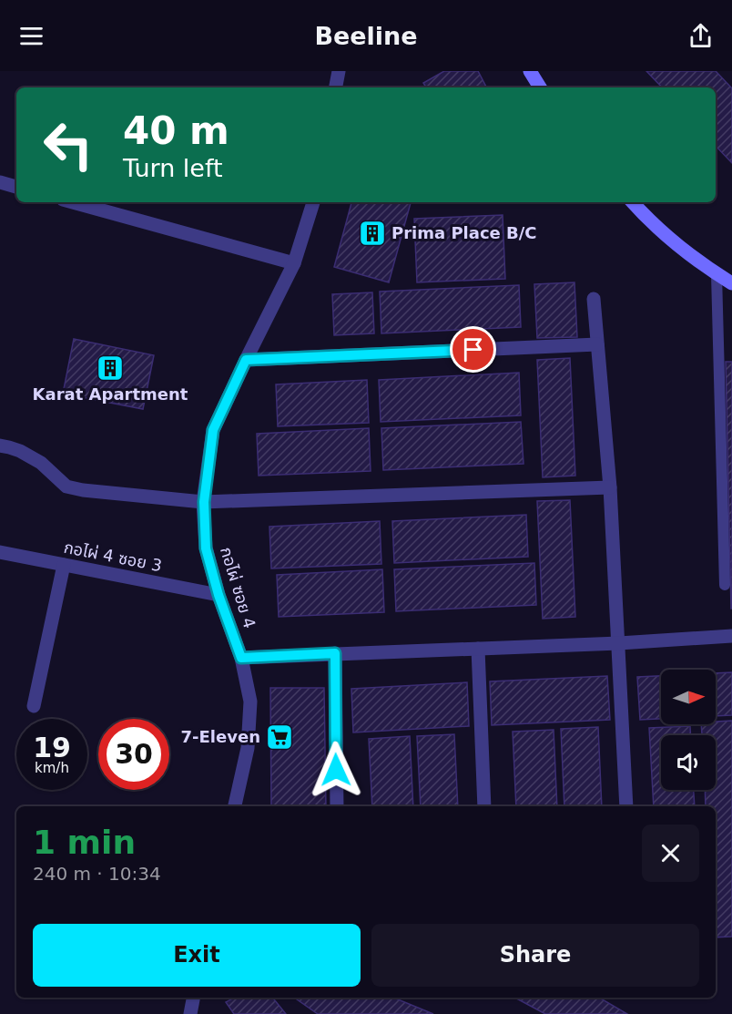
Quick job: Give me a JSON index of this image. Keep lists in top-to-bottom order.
{
  "streets": {
    "street": ["กอไผ่ 4 ซอย 3", "กอไผ่ ซอย 4"]
  },
  "crossings": [
    ["กอไผ่ 4 ซอย 3", "กอไผ่ ซอย 4"]
  ],
  "places": {
    "building": ["Prima Place B/C", "Karat Apartment"],
    "supermarket": ["7-Eleven"]
  },
  "north": "right",
  "page": {
    "header": "Beeline",
    "turn": ["40 m", "Turn left"],
    "speed": "19 km/h",
    "limit": "30",
    "heading": ["1 min", "240 m · 10:34"],
    "buttons": ["Exit", "Share"]
  }
}
